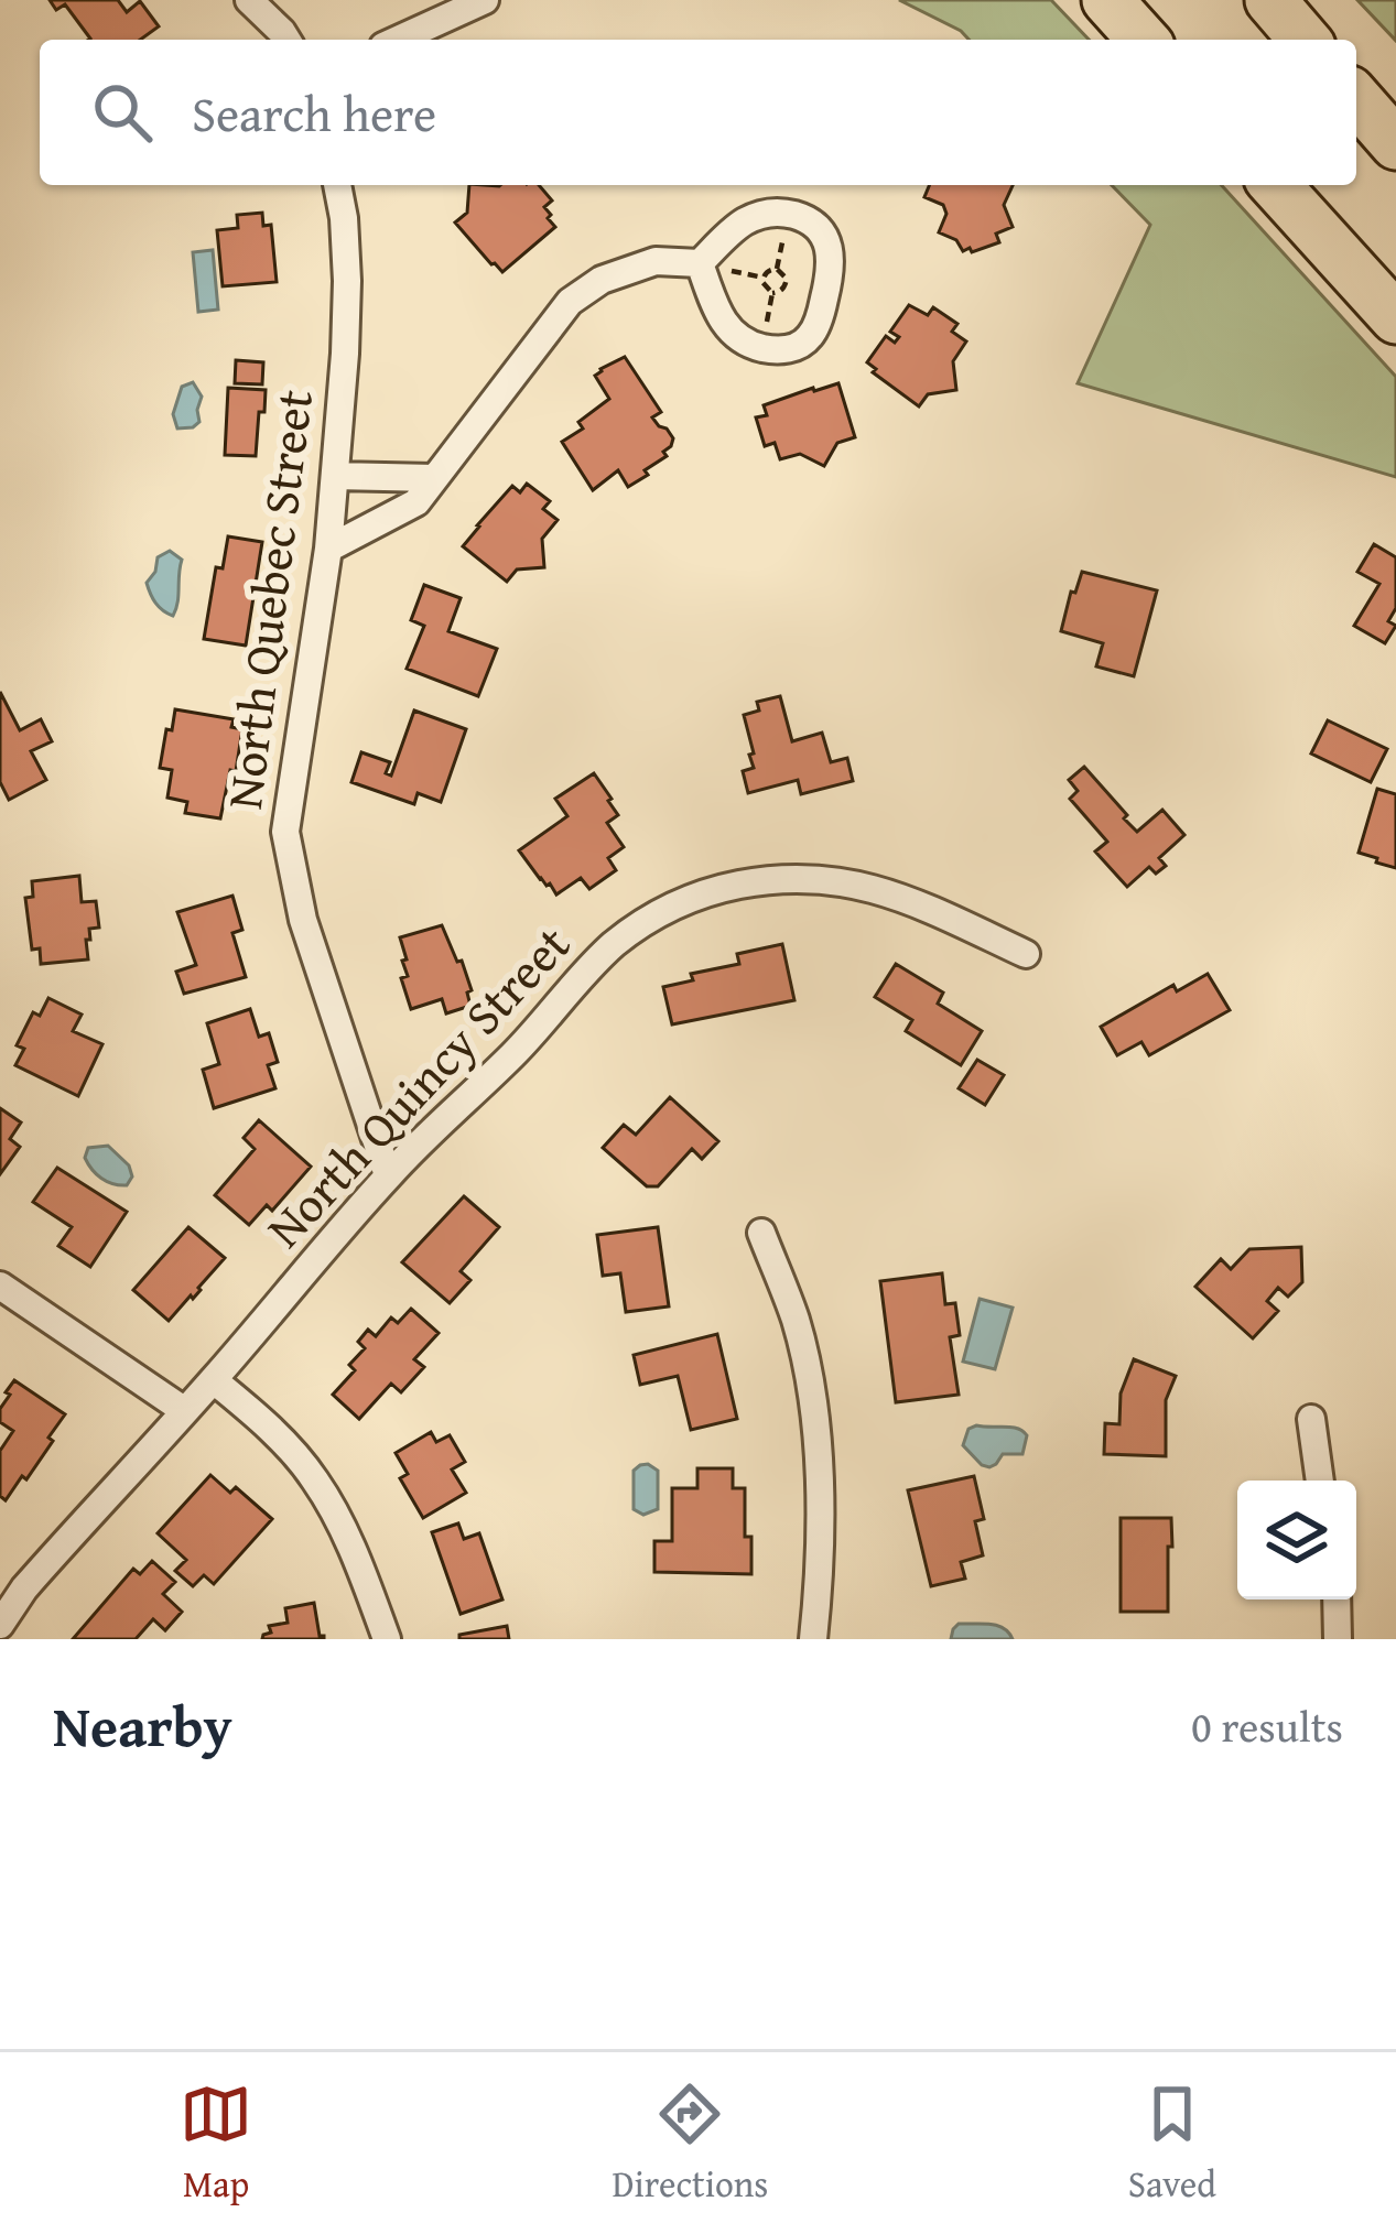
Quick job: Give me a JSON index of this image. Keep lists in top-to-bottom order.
{
  "streets": {
    "street": ["North Quebec Street", "North Quincy Street"]
  },
  "crossings": [
    ["North Quebec Street", "North Quincy Street"]
  ],
  "page": {
    "search": "Search here",
    "heading": ["Nearby", "0 results"],
    "nav": ["Map", "Directions", "Saved"]
  }
}
